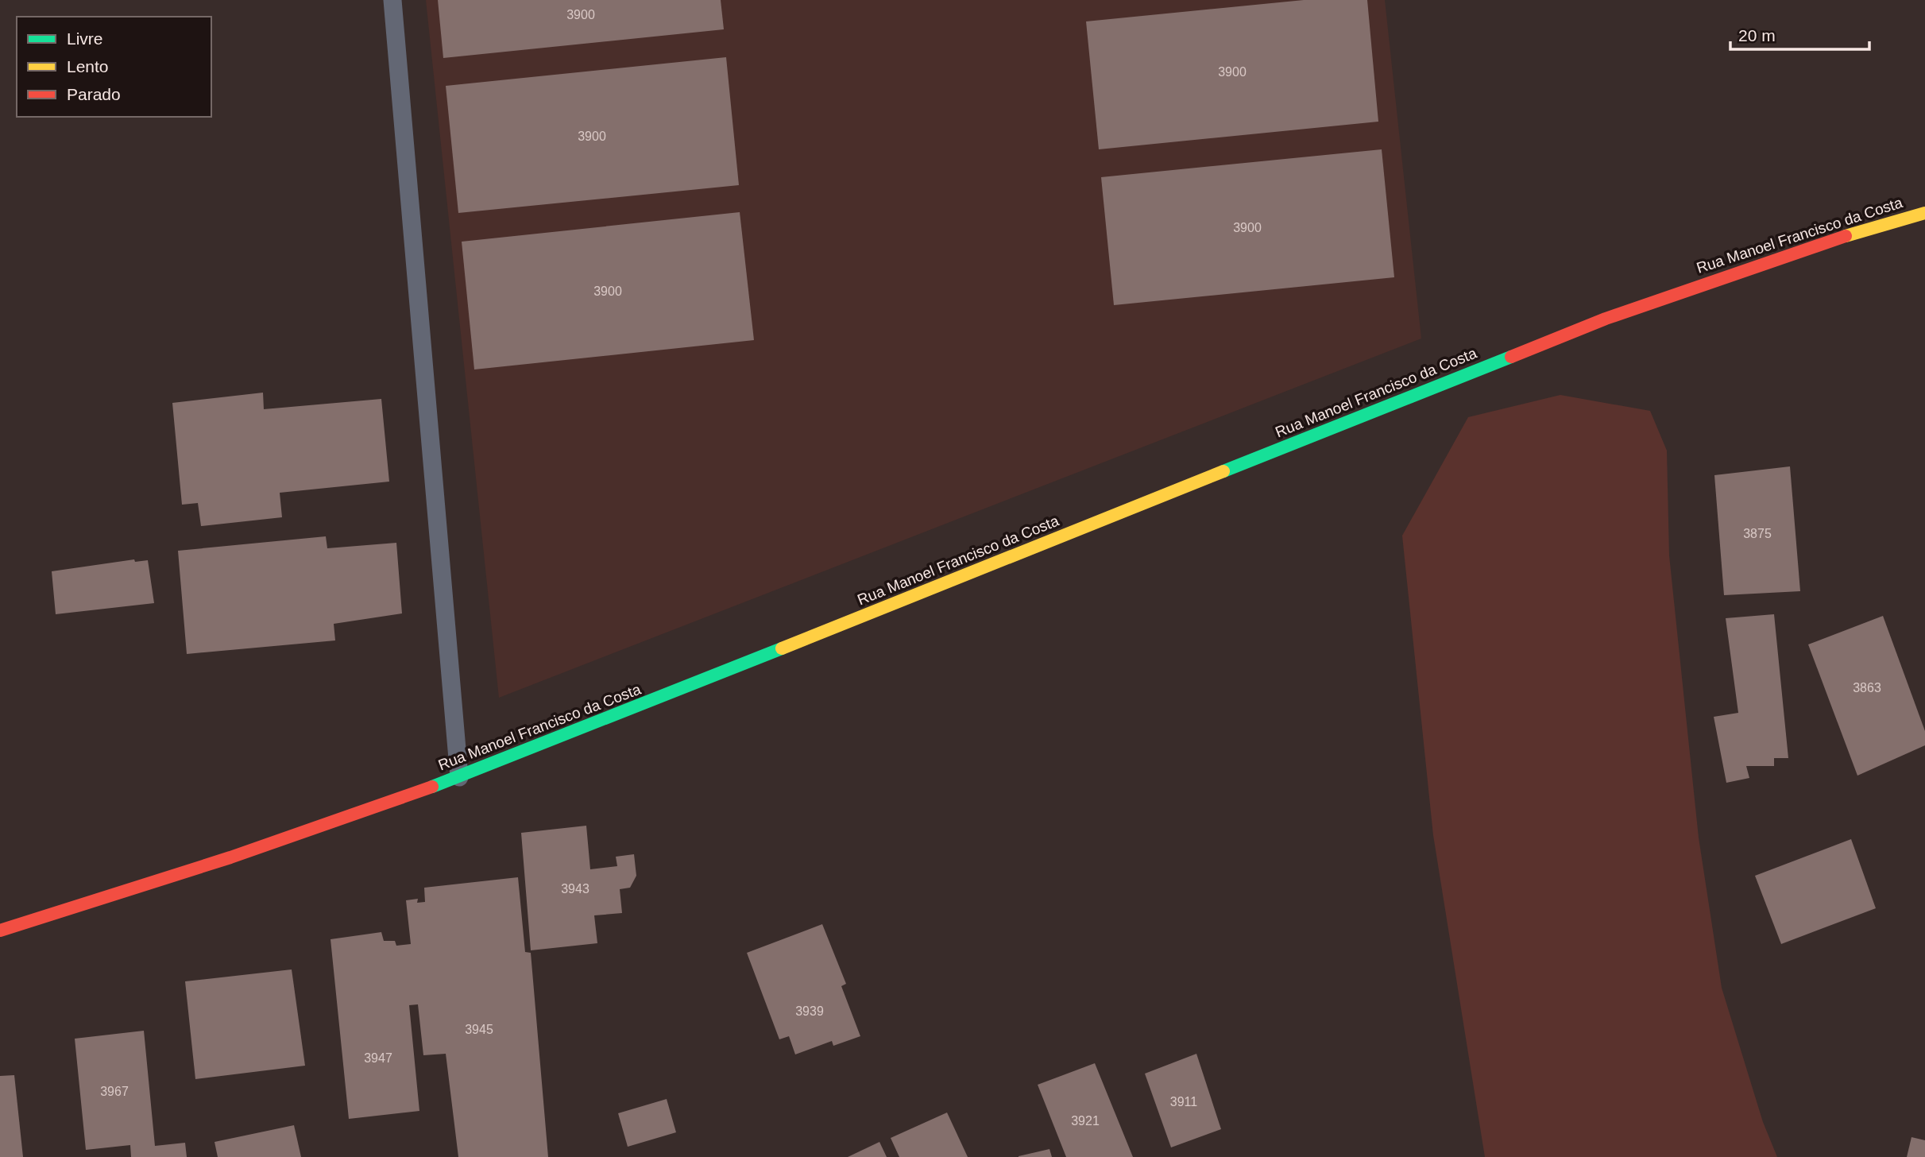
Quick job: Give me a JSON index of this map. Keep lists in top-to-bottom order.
{
  "streets": {
    "main road": ["Rua Manoel Francisco da Costa"]
  },
  "house_numbers": [
    "3900",
    "3900",
    "3900",
    "3900",
    "3900",
    "3875",
    "3863",
    "3943",
    "3939",
    "3945",
    "3947",
    "3967",
    "3911",
    "3921"
  ],
  "legend": ["Livre", "Lento", "Parado"],
  "scale_bar": "20 m"
}
